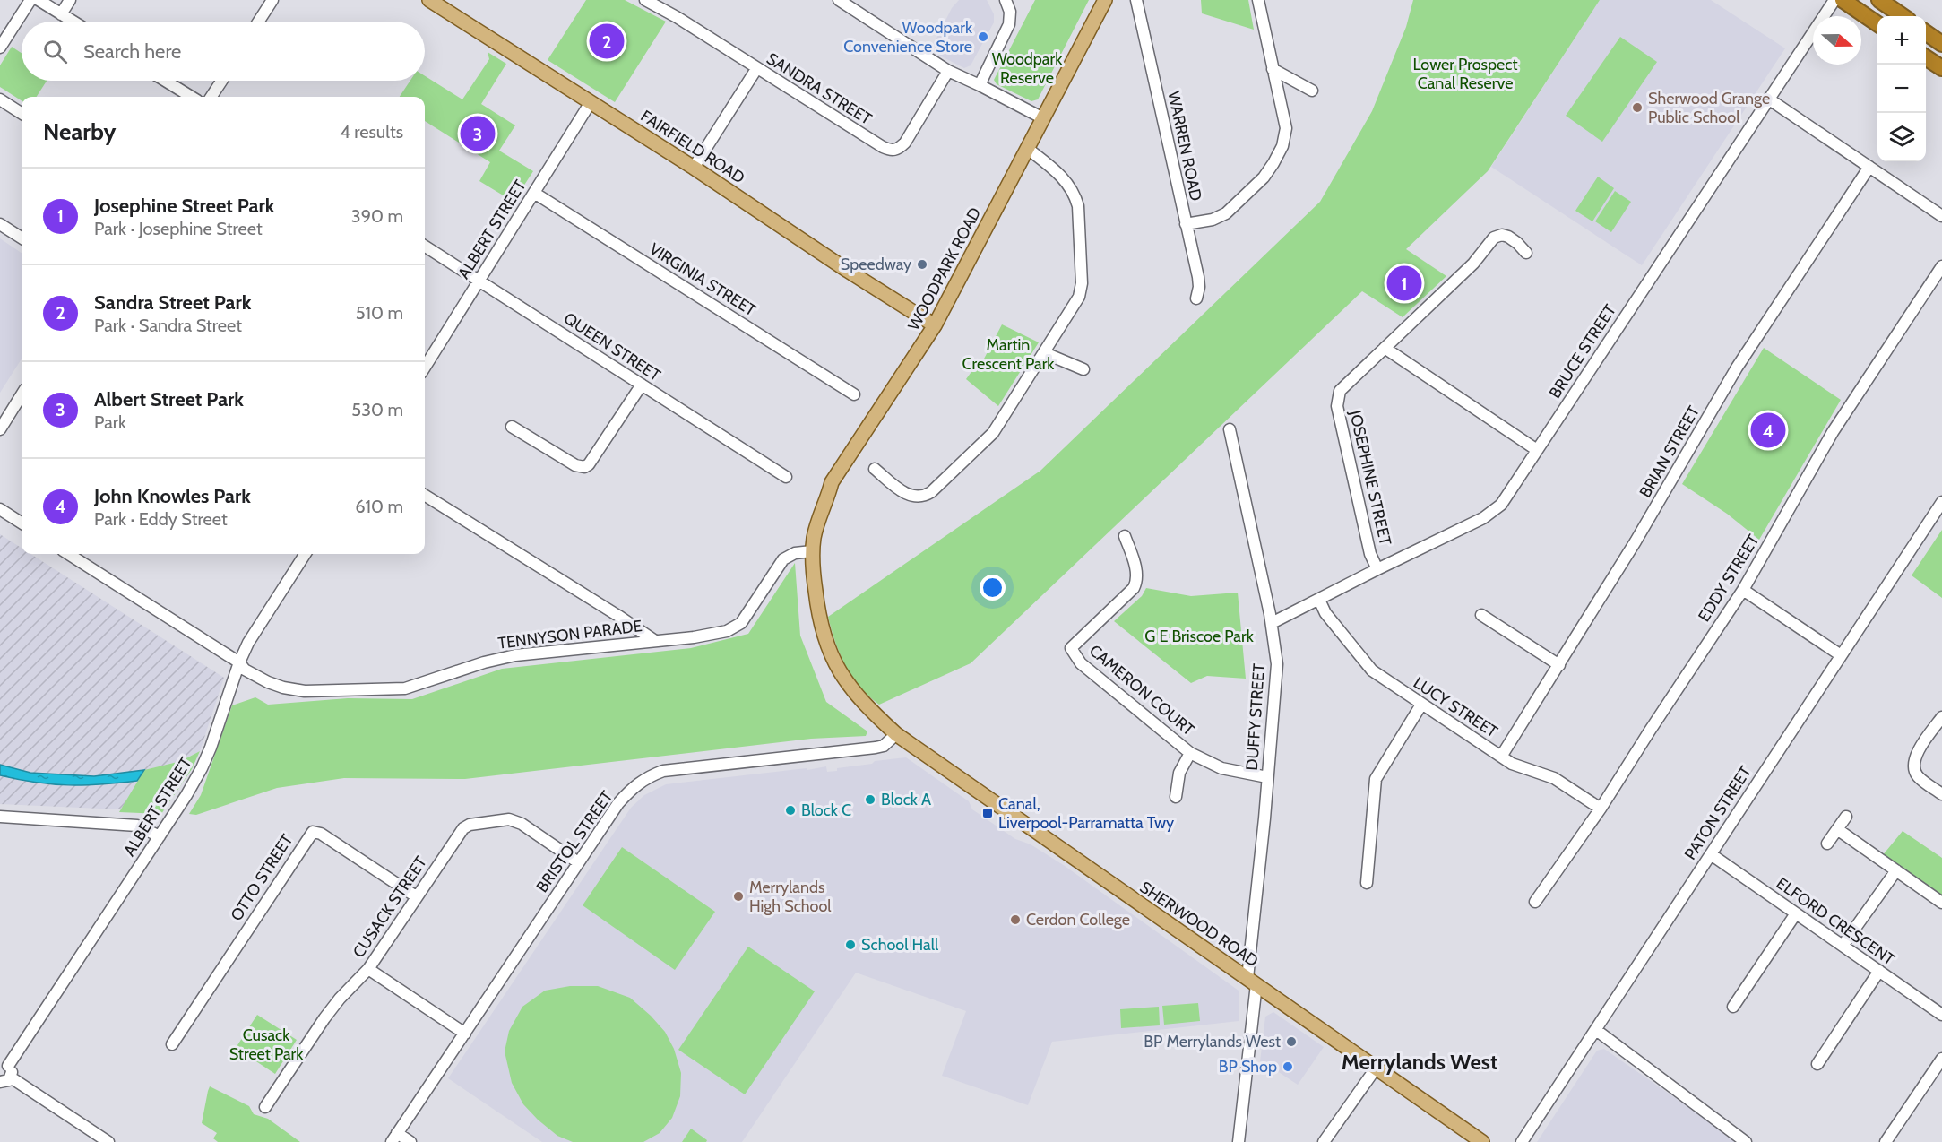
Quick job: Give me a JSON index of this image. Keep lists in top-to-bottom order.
{
  "streets": {
    "main road": ["FAIRFIELD ROAD", "WOODPARK ROAD", "SHERWOOD ROAD"],
    "street": [
      "SANDRA STREET",
      "WARREN ROAD",
      "ALBERT STREET",
      "VIRGINIA STREET",
      "QUEEN STREET",
      "BRUCE STREET",
      "BRIAN STREET",
      "JOSEPHINE STREET",
      "EDDY STREET",
      "TENNYSON PARADE",
      "CAMERON COURT",
      "LUCY STREET",
      "DUFFY STREET",
      "PATON STREET",
      "BRISTOL STREET",
      "OTTO STREET",
      "CUSACK STREET",
      "ELFORD CRESCENT"
    ]
  },
  "crossings": [
    ["FAIRFIELD ROAD", "ALBERT STREET"],
    ["FAIRFIELD ROAD", "WOODPARK ROAD"],
    ["ALBERT STREET", "VIRGINIA STREET"],
    ["ALBERT STREET", "QUEEN STREET"],
    ["ALBERT STREET", "TENNYSON PARADE"],
    ["WOODPARK ROAD", "TENNYSON PARADE"],
    ["WOODPARK ROAD", "SHERWOOD ROAD"],
    ["BRUCE STREET", "JOSEPHINE STREET"],
    ["BRUCE STREET", "LUCY STREET"],
    ["BRUCE STREET", "DUFFY STREET"],
    ["BRIAN STREET", "LUCY STREET"],
    ["EDDY STREET", "LUCY STREET"],
    ["TENNYSON PARADE", "SHERWOOD ROAD"],
    ["CAMERON COURT", "DUFFY STREET"],
    ["DUFFY STREET", "SHERWOOD ROAD"],
    ["PATON STREET", "ELFORD CRESCENT"],
    ["BRISTOL STREET", "CUSACK STREET"],
    ["BRISTOL STREET", "SHERWOOD ROAD"],
    ["OTTO STREET", "CUSACK STREET"]
  ],
  "districts": ["Merrylands West"],
  "parks": [
    "Woodpark Reserve",
    "Lower Prospect Canal Reserve",
    "Martin Crescent Park",
    "G E Briscoe Park",
    "Cusack Street Park"
  ],
  "places": {
    "other": [
      "Woodpark Convenience Store",
      "Sherwood Grange Public School",
      "Speedway",
      "Block A",
      "Block C",
      "Merrylands High School",
      "Cerdon College",
      "School Hall",
      "BP Merrylands West",
      "BP Shop"
    ],
    "transit": ["Canal, Liverpool-Parramatta Twy"]
  },
  "north": "right",
  "page": {
    "map_buttons": ["+", "−"],
    "pins": [
      "2",
      "3",
      "1",
      "4"
    ],
    "search": "Search here",
    "heading": ["Nearby", "4 results"],
    "list": [
      {
        "mark": "1",
        "name": "Josephine Street Park",
        "note": "Park · Josephine Street",
        "value": "390 m"
      },
      {
        "mark": "2",
        "name": "Sandra Street Park",
        "note": "Park · Sandra Street",
        "value": "510 m"
      },
      {
        "mark": "3",
        "name": "Albert Street Park",
        "note": "Park",
        "value": "530 m"
      },
      {
        "mark": "4",
        "name": "John Knowles Park",
        "note": "Park · Eddy Street",
        "value": "610 m"
      }
    ]
  }
}
